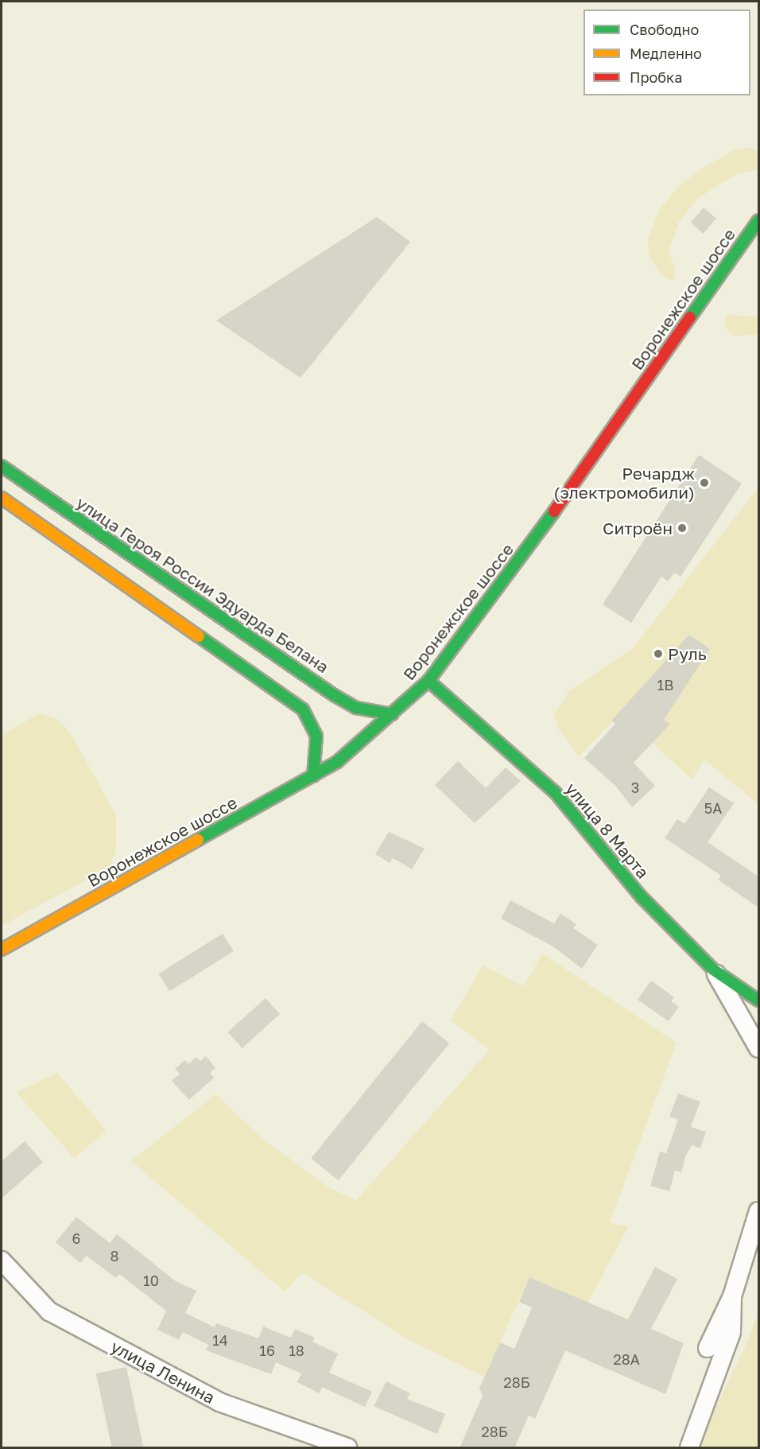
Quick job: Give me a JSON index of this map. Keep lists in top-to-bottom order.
{
  "streets": {
    "street": [
      "Воронежское шоссе",
      "улица Героя России Эдуарда Белана",
      "улица 8 Марта",
      "улица Ленина"
    ]
  },
  "crossings": [
    ["Воронежское шоссе", "улица Героя России Эдуарда Белана"],
    ["Воронежское шоссе", "улица 8 Марта"]
  ],
  "places": ["Речардж (электромобили)", "Ситроён", "Руль"],
  "house_numbers": [
    "1В",
    "3",
    "5А",
    "6",
    "8",
    "10",
    "14",
    "16",
    "18",
    "28А",
    "28Б",
    "28Б"
  ],
  "legend": ["Свободно", "Медленно", "Пробка"]
}
